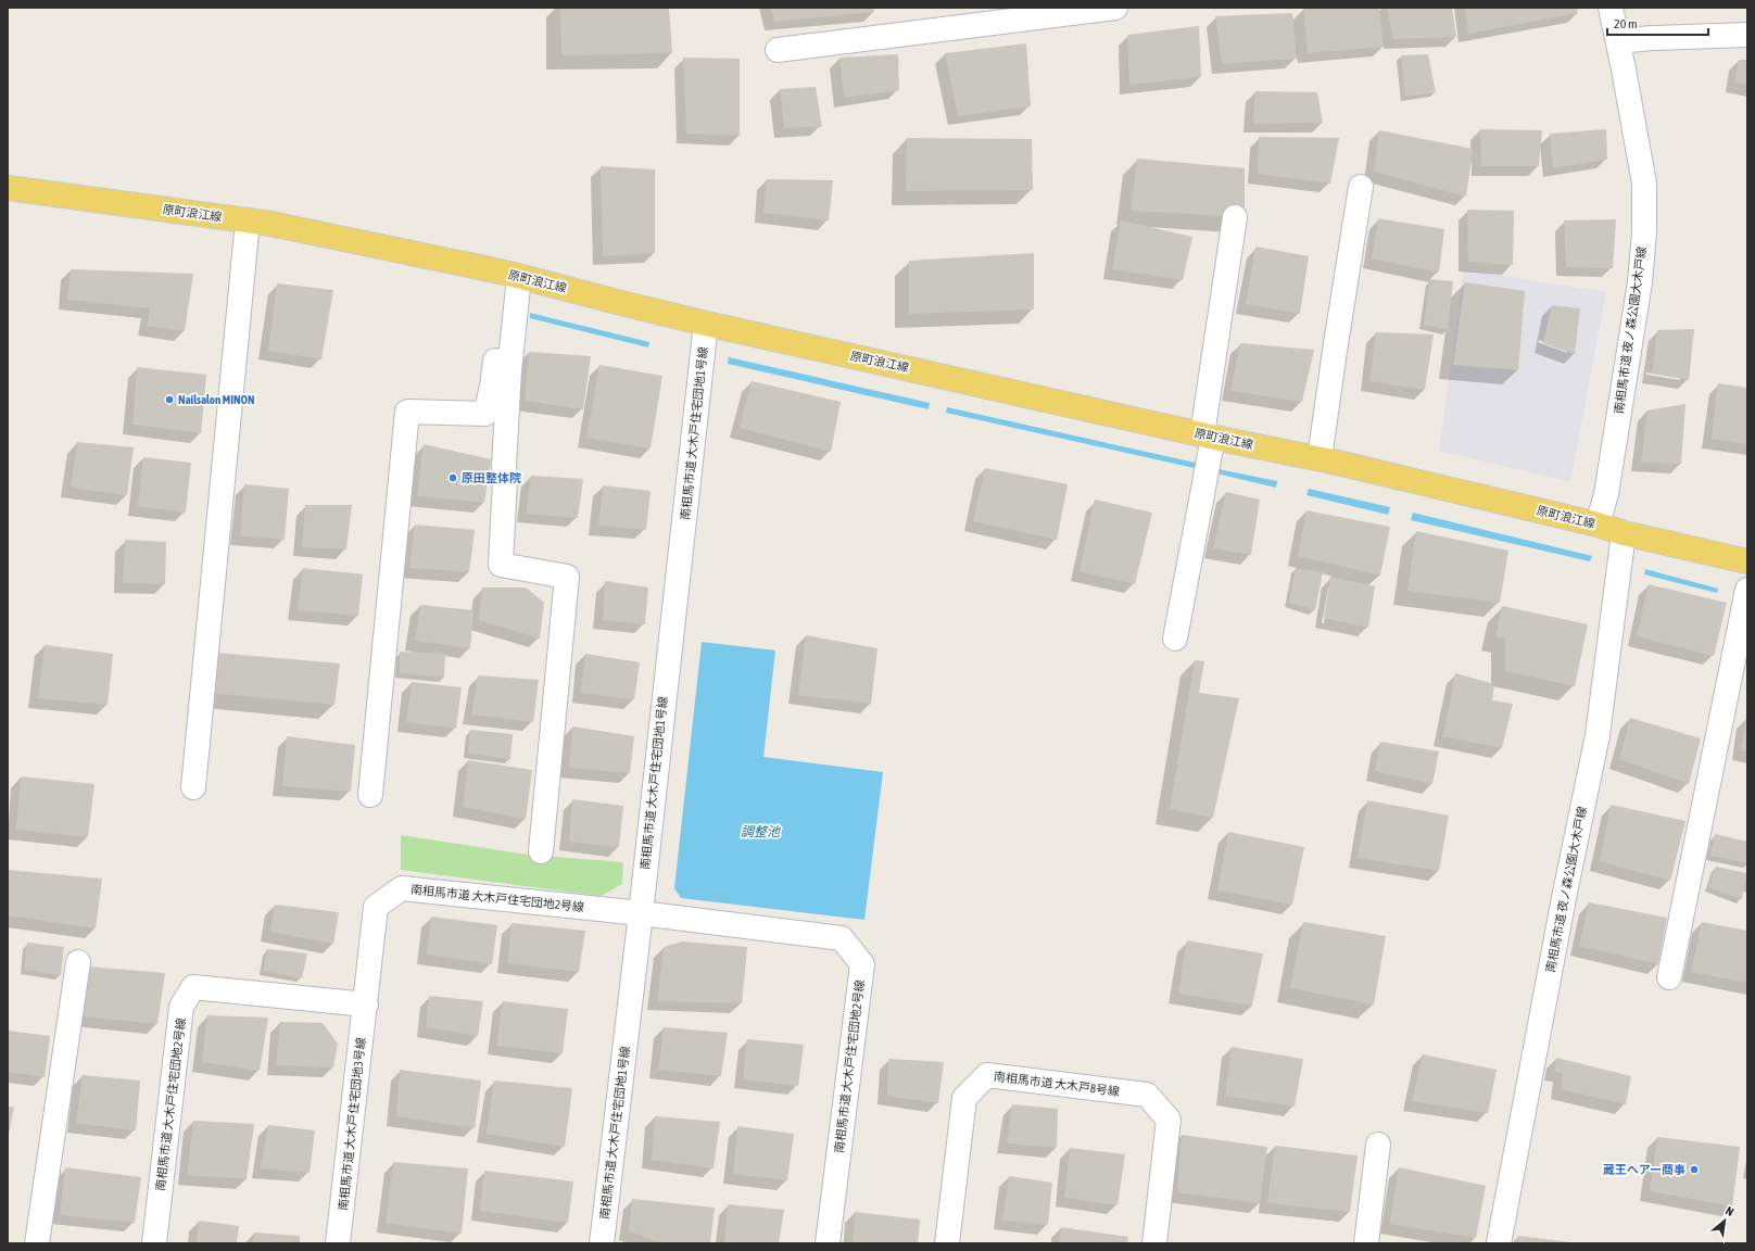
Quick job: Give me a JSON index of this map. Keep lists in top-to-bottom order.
{
  "streets": {
    "main road": ["原町浪江線"],
    "street": [
      "南相馬市道 夜ノ森公園大木戸線",
      "南相馬市道 大木戸住宅団地1号線",
      "南相馬市道 大木戸住宅団地2号線",
      "南相馬市道 大木戸8号線",
      "南相馬市道 大木戸住宅団地3号線"
    ]
  },
  "crossings": [
    ["原町浪江線", "南相馬市道 夜ノ森公園大木戸線"],
    ["原町浪江線", "南相馬市道 大木戸住宅団地1号線"],
    ["南相馬市道 大木戸住宅団地1号線", "南相馬市道 大木戸住宅団地2号線"],
    ["南相馬市道 大木戸住宅団地2号線", "南相馬市道 大木戸住宅団地3号線"]
  ],
  "water": ["調整池"],
  "places": ["Nailsalon MINON", "原田整体院", "蔵王ヘアー商事"],
  "scale_bar": "20 m",
  "north": "top right"
}
